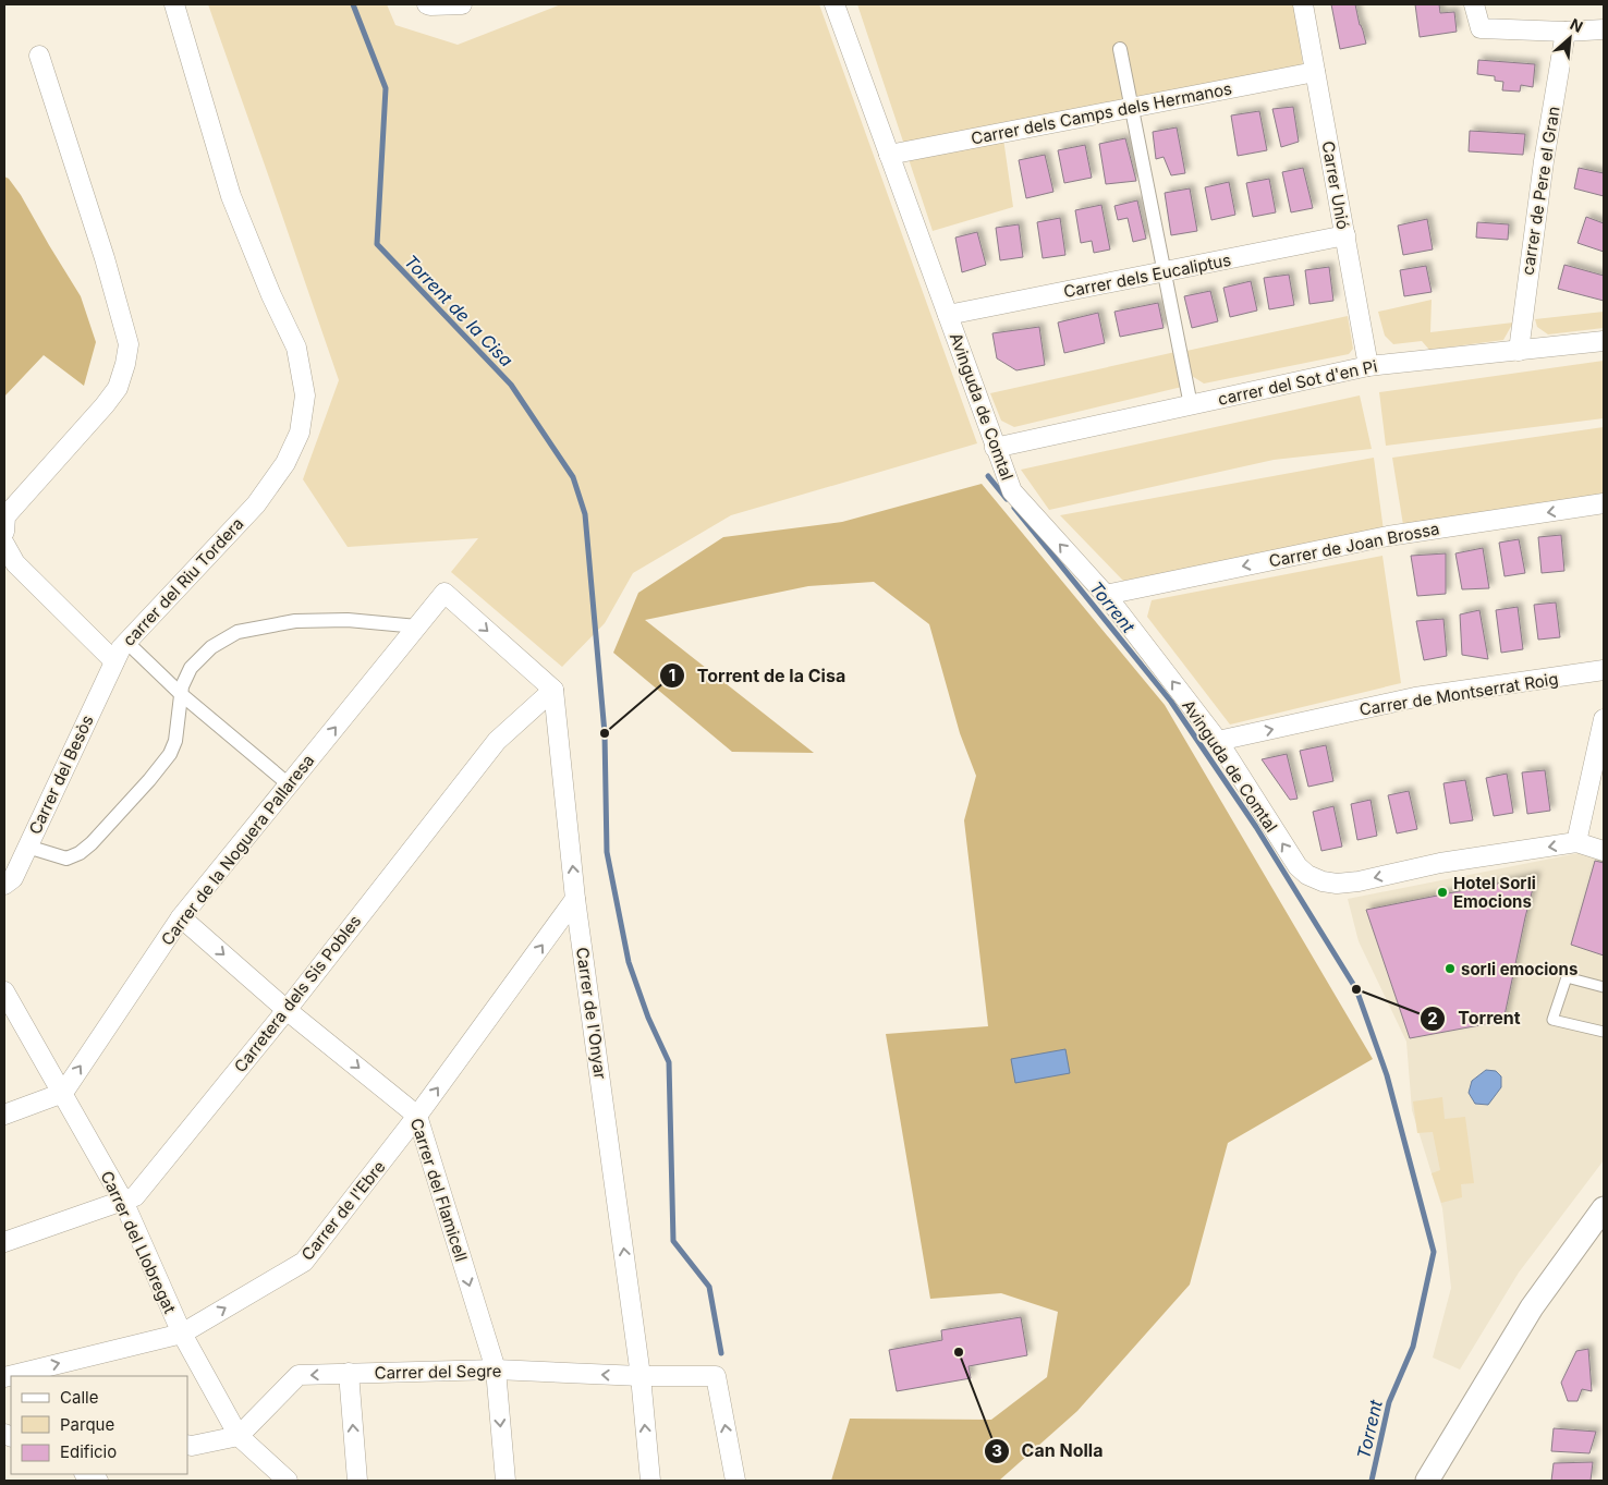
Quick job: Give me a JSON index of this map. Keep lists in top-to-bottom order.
{
  "streets": {
    "street": [
      "Carrer dels Camps dels Hermanos",
      "Carrer Unió",
      "carrer de Pere el Gran",
      "Carrer dels Eucaliptus",
      "carrer del Sot d'en Pi",
      "Avinguda de Comtal",
      "Carrer de Joan Brossa",
      "carrer del Riu Tordera",
      "Carrer de Montserrat Roig",
      "Carrer del Besòs",
      "Carrer de la Noguera Pallaresa",
      "Carretera dels Sis Pobles",
      "Carrer de l'Onyar",
      "Carrer del Flamicell",
      "Carrer de l'Ebre",
      "Carrer del Llobregat",
      "Carrer del Segre"
    ]
  },
  "crossings": [
    ["Carrer dels Camps dels Hermanos", "Carrer Unió"],
    ["Carrer dels Camps dels Hermanos", "Avinguda de Comtal"],
    ["Carrer Unió", "Carrer dels Eucaliptus"],
    ["Carrer Unió", "carrer del Sot d'en Pi"],
    ["carrer de Pere el Gran", "carrer del Sot d'en Pi"],
    ["Carrer dels Eucaliptus", "Avinguda de Comtal"],
    ["carrer del Sot d'en Pi", "Avinguda de Comtal"],
    ["Avinguda de Comtal", "Carrer de Joan Brossa"],
    ["Avinguda de Comtal", "Carrer de Montserrat Roig"],
    ["carrer del Riu Tordera", "Carrer del Besòs"],
    ["Carrer de la Noguera Pallaresa", "Carretera dels Sis Pobles"],
    ["Carrer de la Noguera Pallaresa", "Carrer de l'Onyar"],
    ["Carrer de la Noguera Pallaresa", "Carrer del Flamicell"],
    ["Carrer de la Noguera Pallaresa", "Carrer del Llobregat"],
    ["Carretera dels Sis Pobles", "Carrer de l'Onyar"],
    ["Carretera dels Sis Pobles", "Carrer del Flamicell"],
    ["Carretera dels Sis Pobles", "Carrer del Llobregat"],
    ["Carrer de l'Onyar", "Carrer de l'Ebre"],
    ["Carrer de l'Onyar", "Carrer del Segre"],
    ["Carrer del Flamicell", "Carrer de l'Ebre"],
    ["Carrer del Flamicell", "Carrer del Segre"],
    ["Carrer de l'Ebre", "Carrer del Llobregat"],
    ["Carrer del Llobregat", "Carrer del Segre"]
  ],
  "one_way": [
    "Avinguda de Comtal",
    "Carrer de Joan Brossa",
    "Carrer de Montserrat Roig",
    "Carrer de l'Onyar",
    "Carrer del Flamicell",
    "Carrer de l'Ebre"
  ],
  "water": ["Torrent de la Cisa", "Torrent"],
  "places": [
    "Torrent de la Cisa",
    "Hotel Sorli Emocions",
    "sorli emocions",
    "Torrent",
    "Can Nolla"
  ],
  "legend": ["Calle", "Parque", "Edificio"],
  "north": "top right"
}
